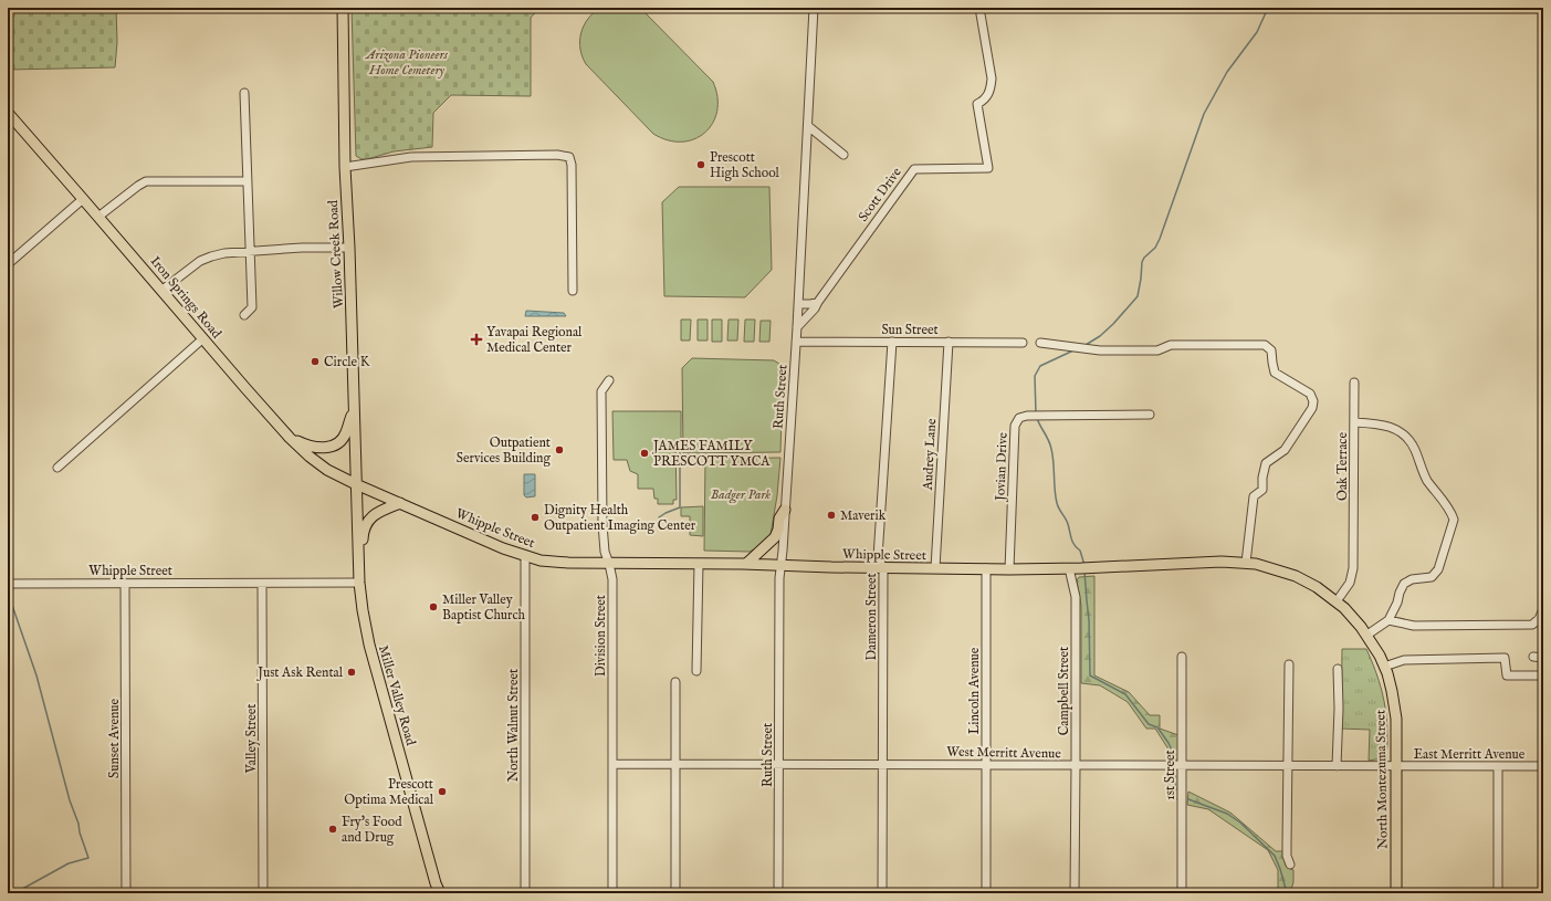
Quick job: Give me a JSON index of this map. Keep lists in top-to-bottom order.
{
  "streets": {
    "main road": [
      "Willow Creek Road",
      "Iron Springs Road",
      "Whipple Street",
      "Miller Valley Road",
      "North Montezuma Street"
    ],
    "street": [
      "Scott Drive",
      "Sun Street",
      "Ruth Street",
      "Audrey Lane",
      "Jovian Drive",
      "Oak Terrace",
      "Dameron Street",
      "Division Street",
      "Lincoln Avenue",
      "Campbell Street",
      "North Walnut Street",
      "Sunset Avenue",
      "Valley Street",
      "West Merritt Avenue",
      "East Merritt Avenue",
      "1st Street"
    ]
  },
  "crossings": [
    ["Scott Drive", "Ruth Street"],
    ["Willow Creek Road", "Iron Springs Road"],
    ["Willow Creek Road", "Whipple Street"],
    ["Willow Creek Road", "Miller Valley Road"],
    ["Iron Springs Road", "Whipple Street"],
    ["Sun Street", "Ruth Street"],
    ["Sun Street", "Audrey Lane"],
    ["Sun Street", "Dameron Street"],
    ["Ruth Street", "Whipple Street"],
    ["Ruth Street", "West Merritt Avenue"],
    ["Audrey Lane", "Whipple Street"],
    ["Jovian Drive", "Whipple Street"],
    ["Oak Terrace", "Whipple Street"],
    ["Whipple Street", "Dameron Street"],
    ["Whipple Street", "Division Street"],
    ["Whipple Street", "Lincoln Avenue"],
    ["Whipple Street", "Campbell Street"],
    ["Whipple Street", "Miller Valley Road"],
    ["Whipple Street", "North Walnut Street"],
    ["Whipple Street", "Sunset Avenue"],
    ["Whipple Street", "Valley Street"],
    ["Whipple Street", "North Montezuma Street"],
    ["Dameron Street", "West Merritt Avenue"],
    ["Division Street", "West Merritt Avenue"],
    ["Lincoln Avenue", "West Merritt Avenue"],
    ["Campbell Street", "West Merritt Avenue"],
    ["West Merritt Avenue", "East Merritt Avenue"],
    ["West Merritt Avenue", "1st Street"],
    ["West Merritt Avenue", "North Montezuma Street"],
    ["East Merritt Avenue", "North Montezuma Street"]
  ],
  "parks": ["Arizona Pioneers Home Cemetery", "Badger Park"],
  "places": {
    "other": [
      "Prescott High School",
      "Circle K",
      "Outpatient Services Building",
      "JAMES FAMILY PRESCOTT YMCA",
      "Maverik",
      "Dignity Health Outpatient Imaging Center",
      "Miller Valley Baptist Church",
      "Just Ask Rental",
      "Prescott Optima Medical",
      "Fry's Food and Drug"
    ],
    "health": ["Yavapai Regional Medical Center"]
  }
}
